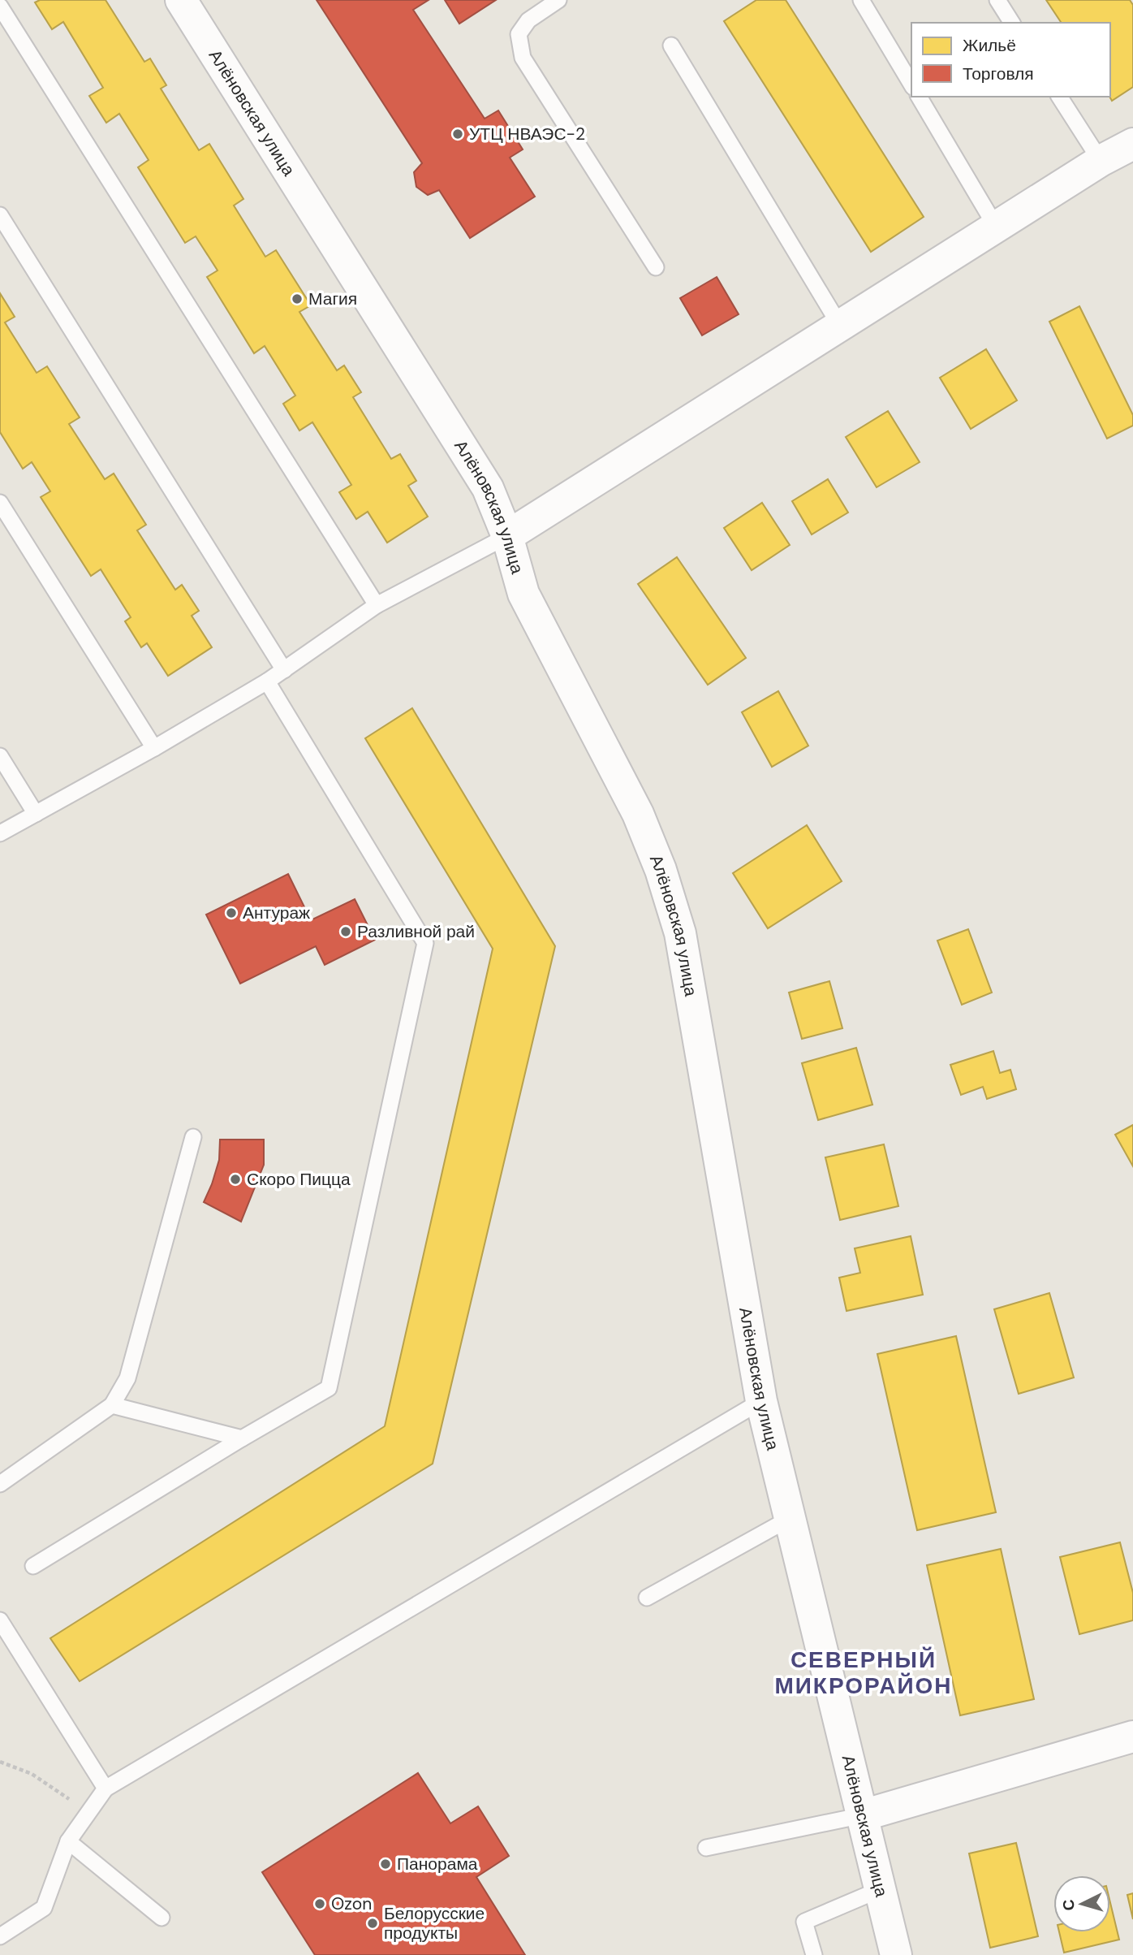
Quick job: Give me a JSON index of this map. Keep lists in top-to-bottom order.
{
  "streets": {
    "street": ["Алёновская улица"]
  },
  "districts": ["СЕВЕРНЫЙ МИКРОРАЙОН"],
  "places": [
    "УТЦ НВАЭС-2",
    "Магия",
    "Антураж",
    "Разливной рай",
    "Скоро Пицца",
    "Панорама",
    "Ozon",
    "Белорусские продукты"
  ],
  "legend": ["Жильё", "Торговля"],
  "north": "left"
}
